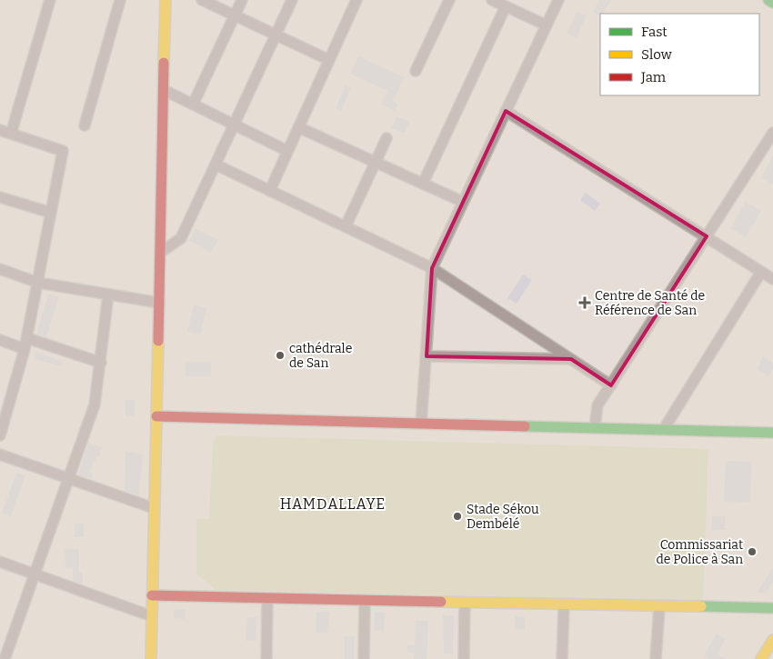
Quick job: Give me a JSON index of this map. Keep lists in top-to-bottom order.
{
  "districts": ["HAMDALLAYE"],
  "places": {
    "health": ["Centre de Santé de Référence de San"],
    "other": ["cathédrale de San", "Stade Sékou Dembélé", "Commissariat de Police à San"]
  },
  "legend": ["Fast", "Slow", "Jam"]
}
